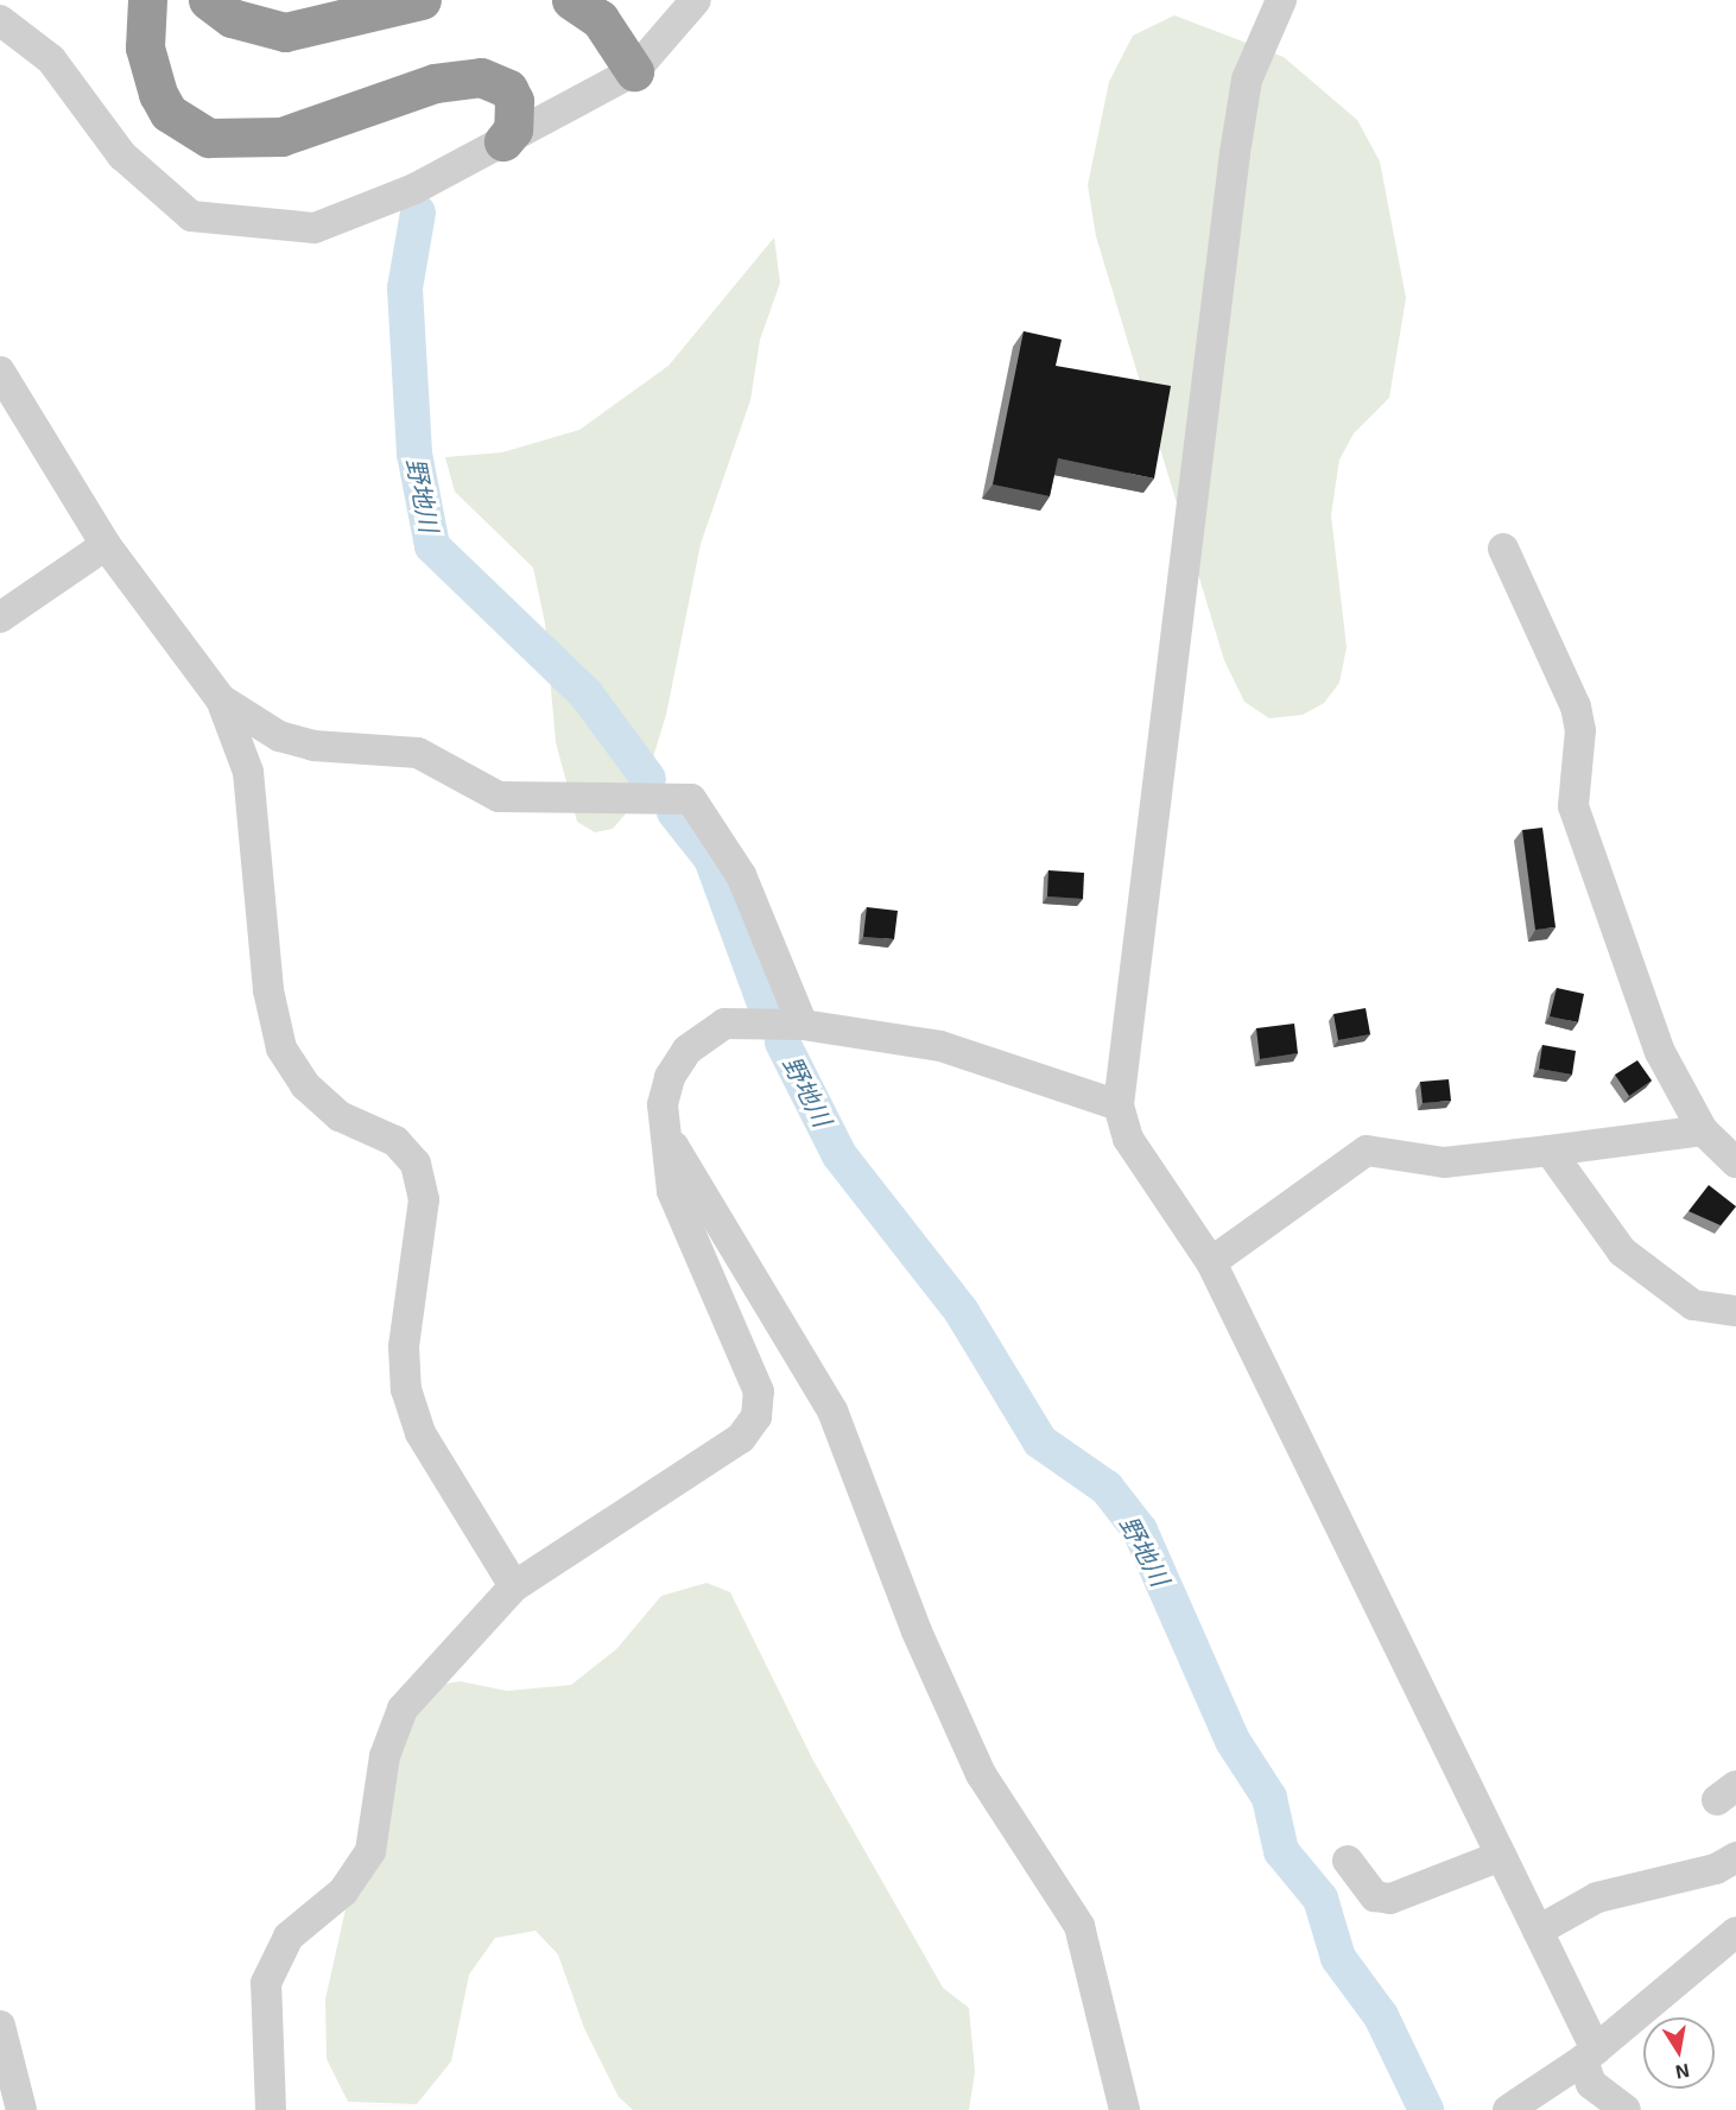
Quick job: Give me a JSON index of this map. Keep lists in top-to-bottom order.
{
  "water": ["野地川"],
  "north": "bottom"
}
